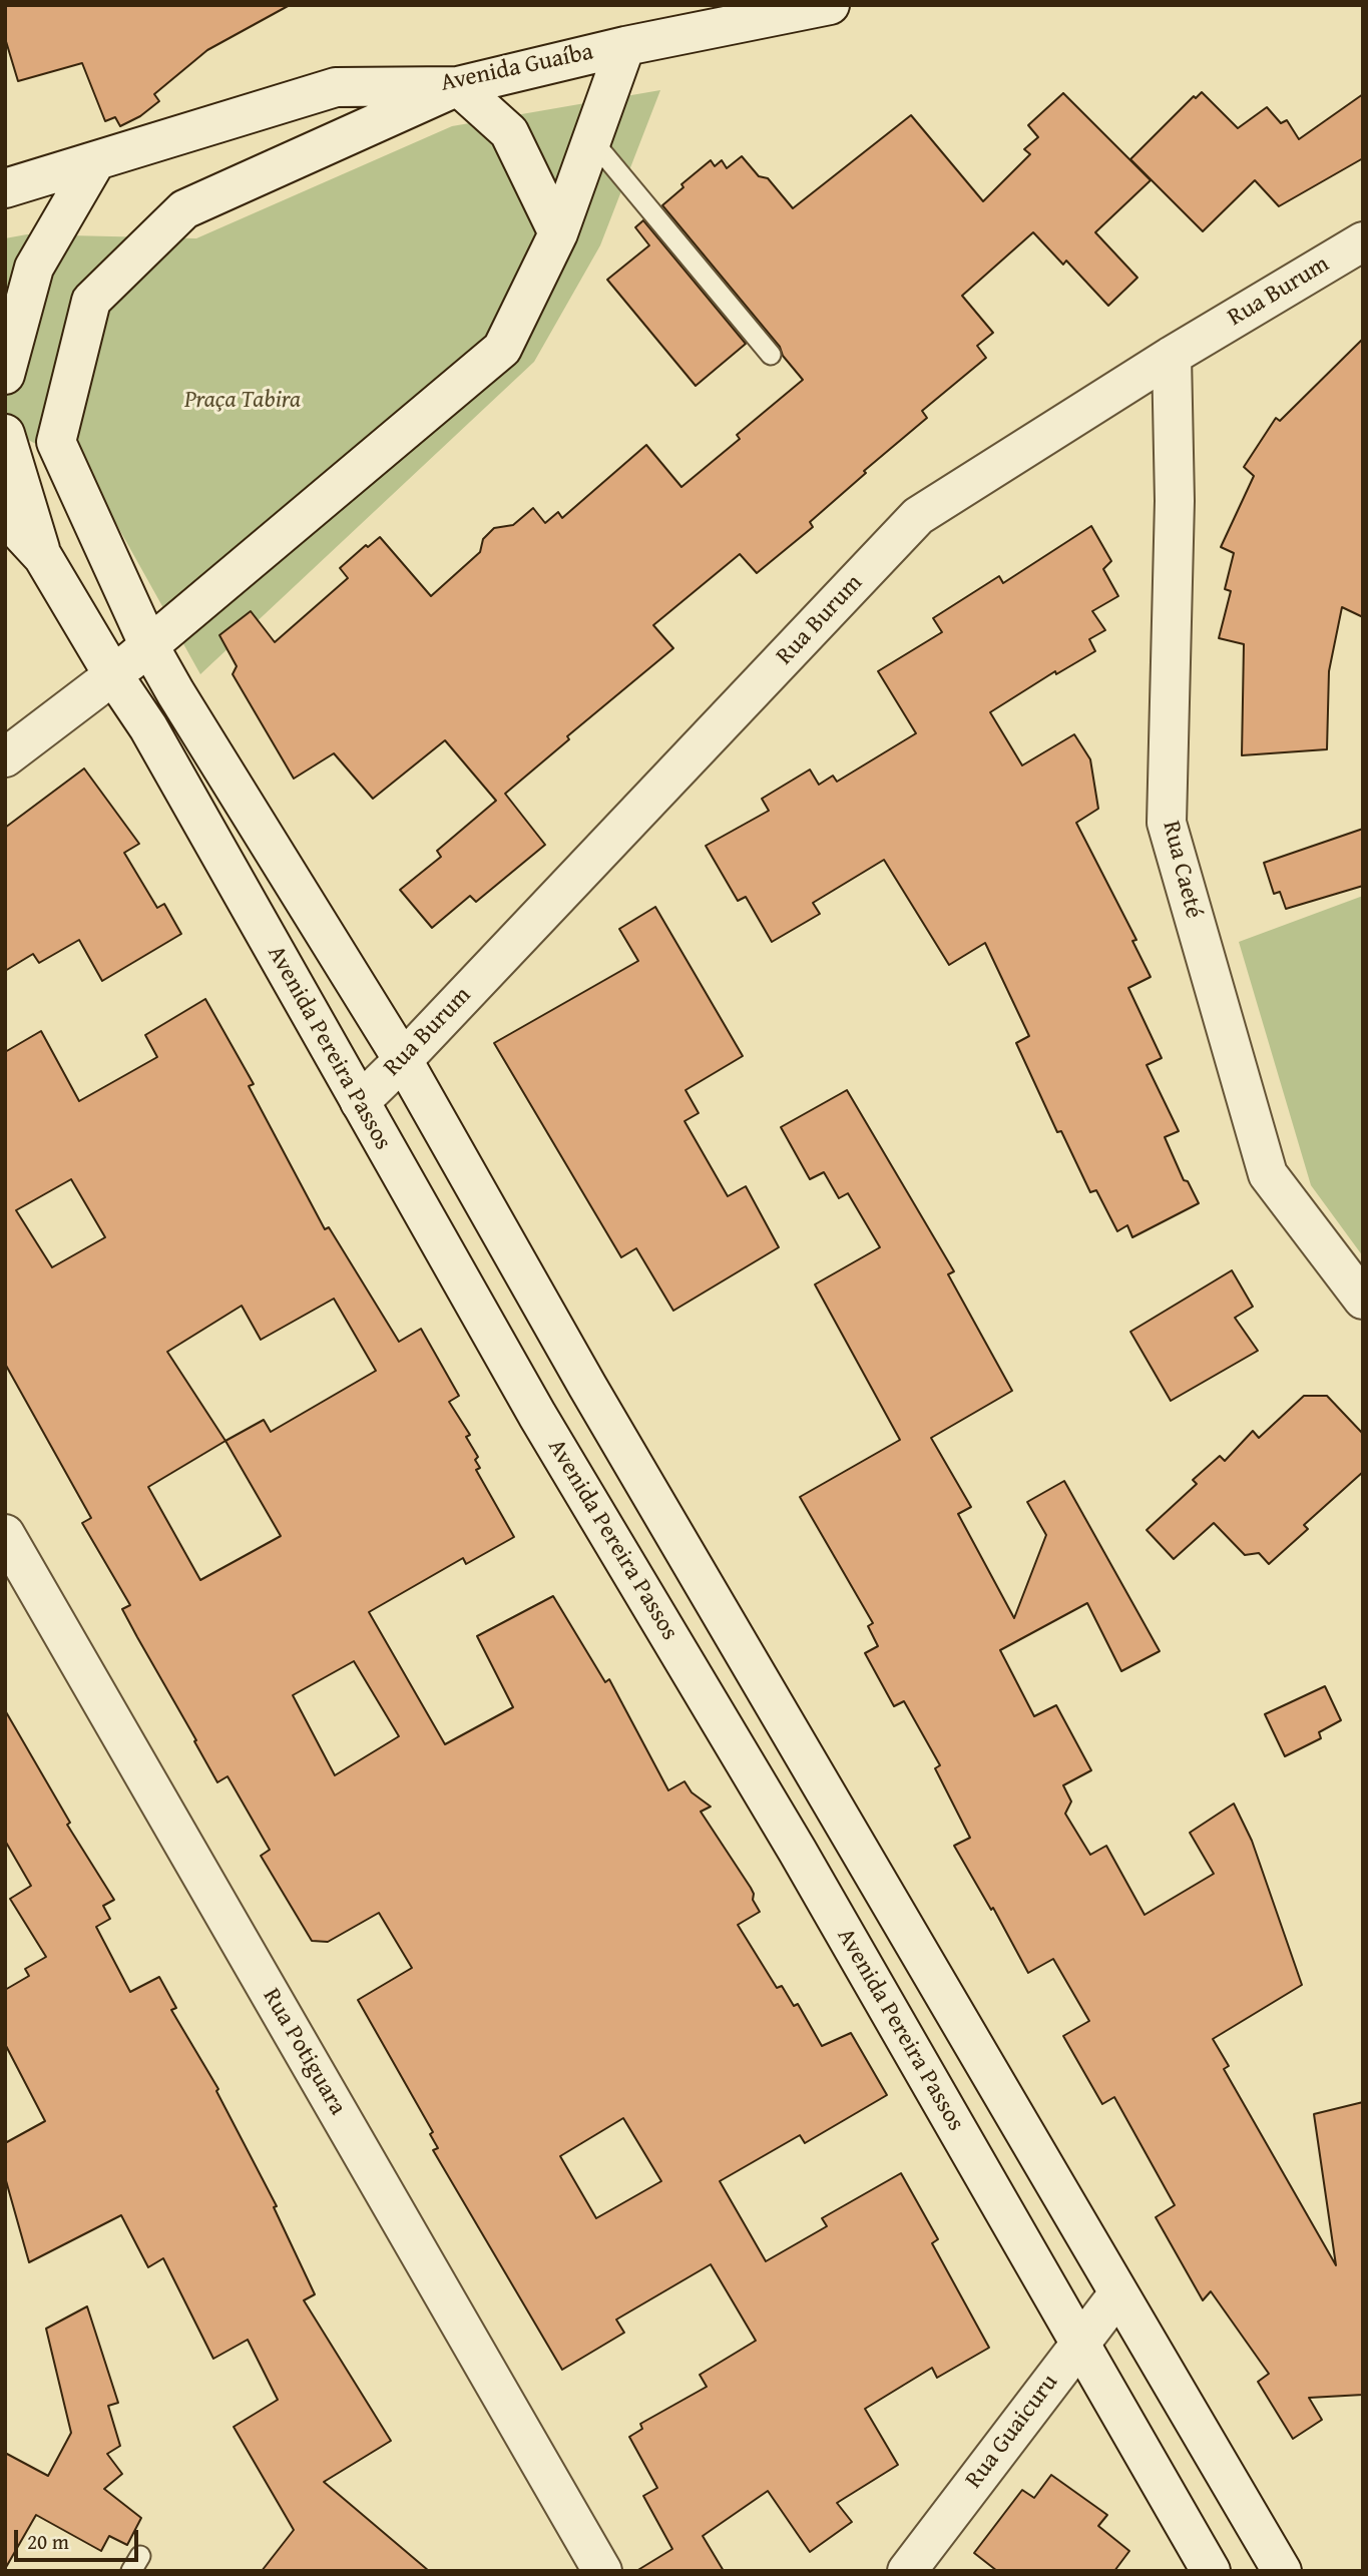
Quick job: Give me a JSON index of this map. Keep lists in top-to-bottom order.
{
  "streets": {
    "main road": [
      "Avenida Guaíba",
      "Rua Burum",
      "Rua Caeté",
      "Avenida Pereira Passos",
      "Rua Potiguara",
      "Rua Guaicuru"
    ]
  },
  "crossings": [
    ["Rua Burum", "Rua Caeté"],
    ["Rua Burum", "Avenida Pereira Passos"],
    ["Avenida Pereira Passos", "Rua Guaicuru"]
  ],
  "parks": ["Praça Tabira"],
  "scale_bar": "20 m"
}
